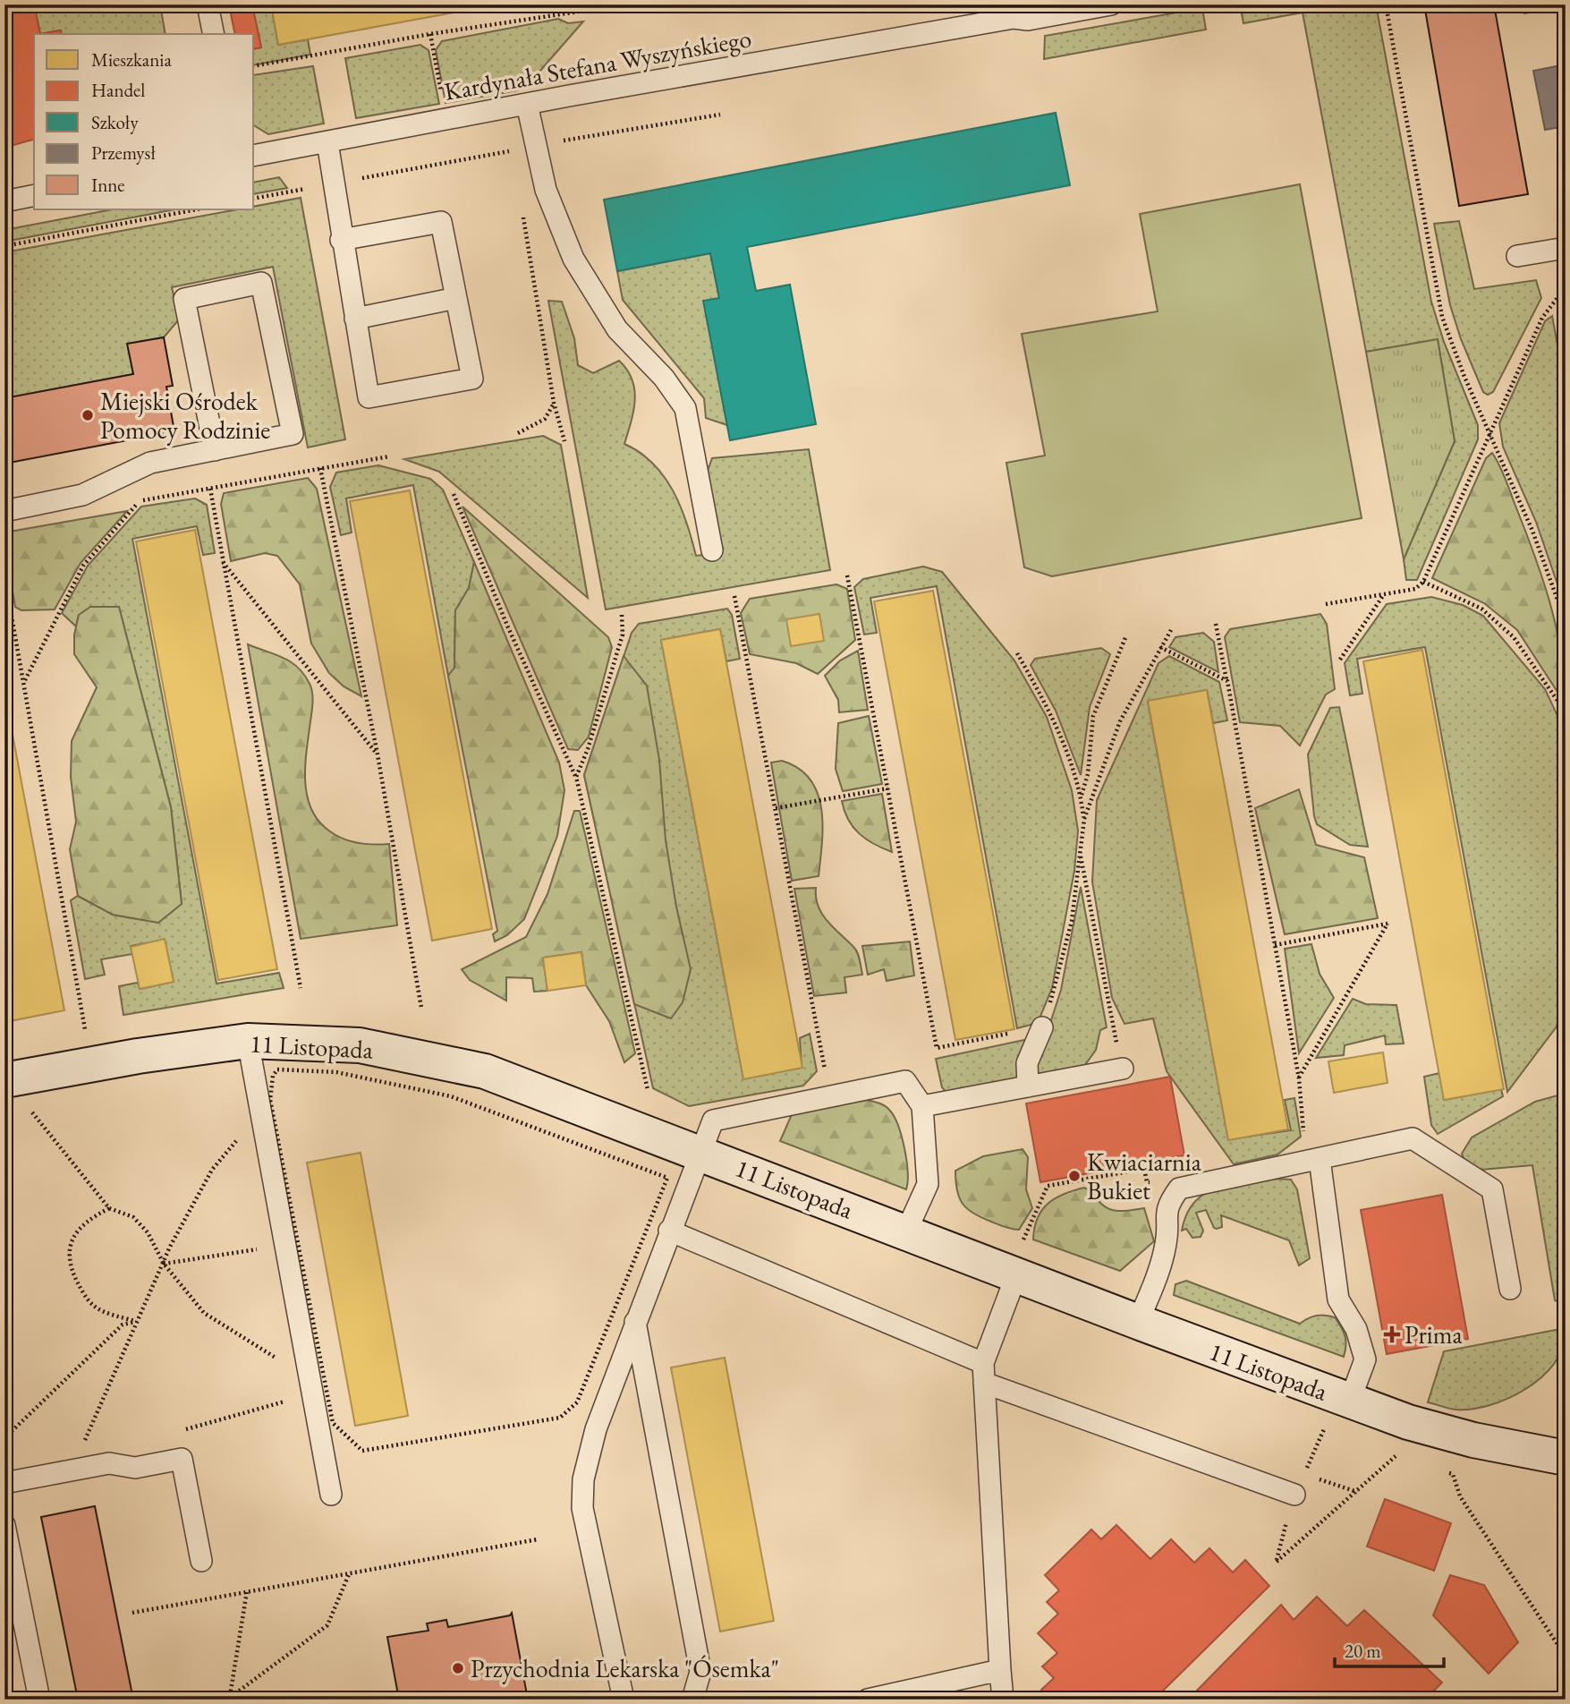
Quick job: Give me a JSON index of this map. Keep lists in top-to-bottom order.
{
  "streets": {
    "street": ["11 Listopada"],
    "lane": ["Kardynała Stefana Wyszyńskiego"]
  },
  "places": {
    "other": ["Miejski Ośrodek Pomocy Rodzinie", "Kwiaciarnia Bukiet", "Przychodnia Lekarska \"Ósemka\""],
    "health": ["Prima"]
  },
  "legend": [
    "Mieszkania",
    "Handel",
    "Szkoły",
    "Przemysł",
    "Inne"
  ],
  "scale_bar": "20 m"
}
